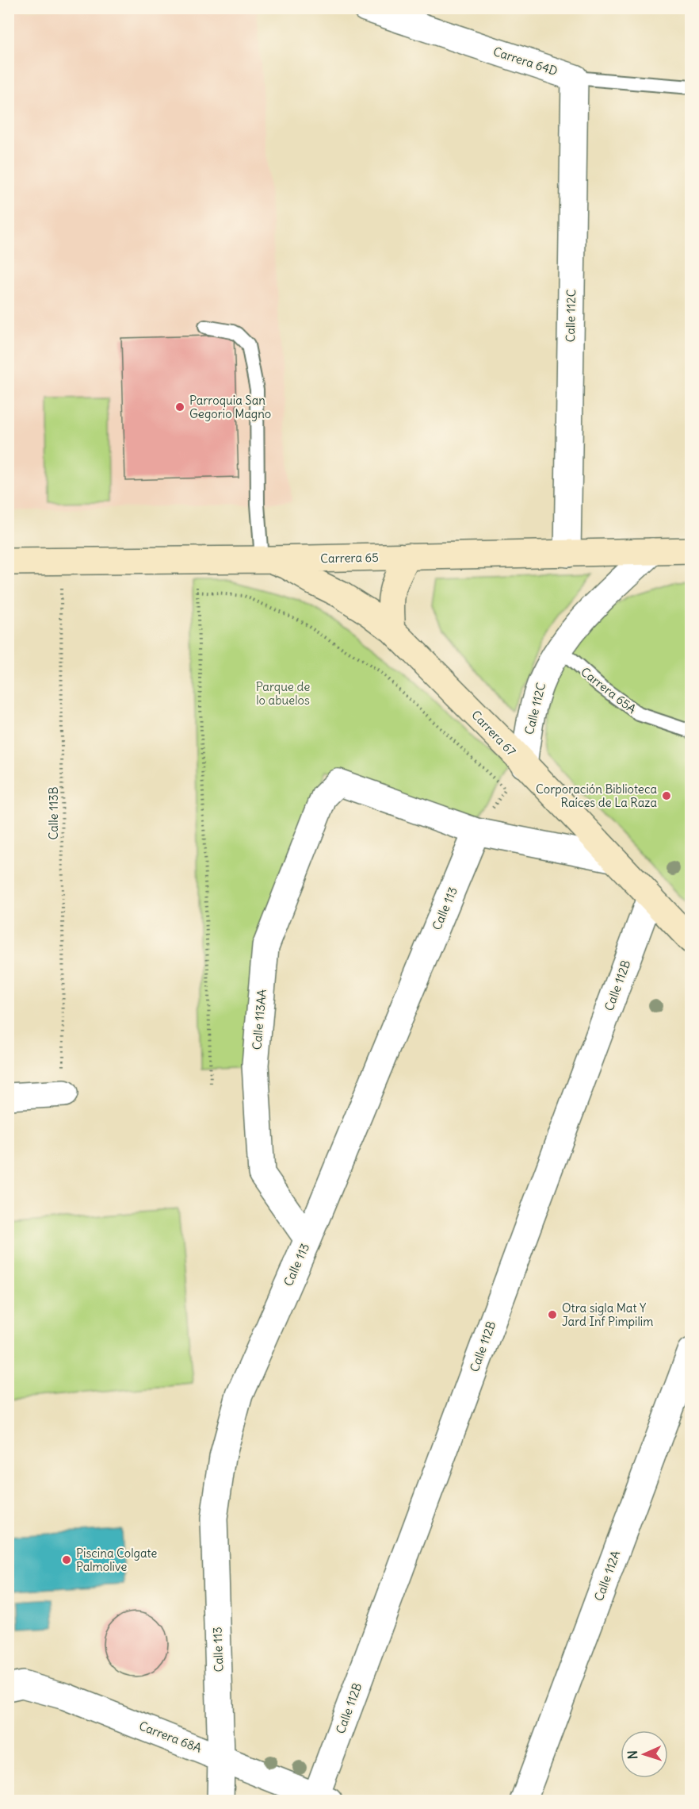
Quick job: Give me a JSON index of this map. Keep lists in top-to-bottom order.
{
  "streets": {
    "main road": ["Carrera 65", "Carrera 67"],
    "street": [
      "Carrera 64D",
      "Calle 112C",
      "Calle 113",
      "Calle 112B",
      "Calle 113AA",
      "Calle 112A",
      "Carrera 68A"
    ],
    "lane": ["Carrera 65A"],
    "path": ["Calle 113B"]
  },
  "crossings": [
    ["Carrera 64D", "Calle 112C"],
    ["Calle 112C", "Carrera 65"],
    ["Calle 112C", "Carrera 65A"],
    ["Calle 112C", "Carrera 67"],
    ["Carrera 65", "Carrera 67"],
    ["Carrera 65", "Calle 113B"],
    ["Carrera 67", "Calle 112B"],
    ["Calle 113", "Calle 113AA"],
    ["Calle 113", "Carrera 68A"],
    ["Calle 112B", "Carrera 68A"]
  ],
  "parks": ["Parque de lo abuelos"],
  "places": [
    "Parroquia San Gegorio Magno",
    "Corporación Biblioteca Raíces de La Raza",
    "Otra sigla Mat Y Jard Inf Pimpilim",
    "Piscina Colgate Palmolive"
  ],
  "north": "left"
}
